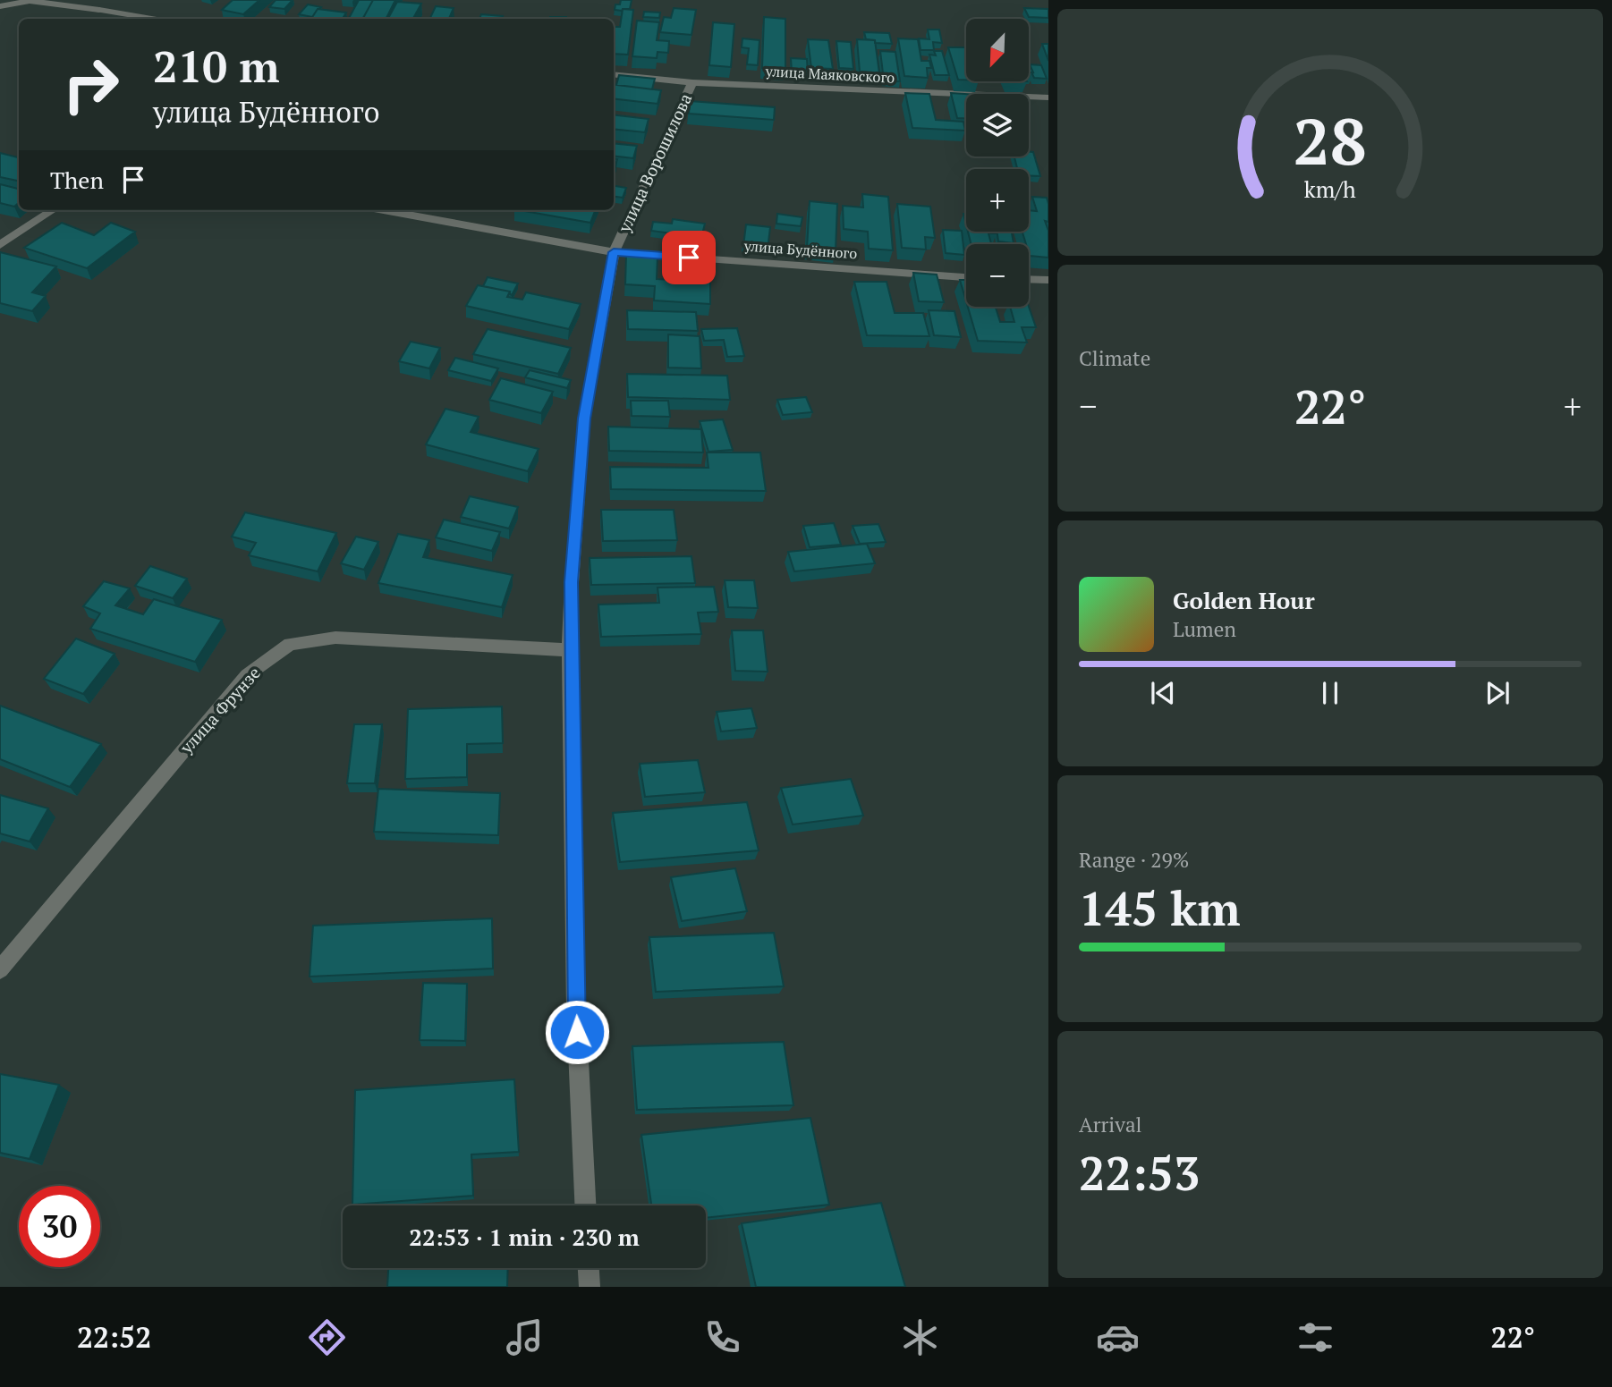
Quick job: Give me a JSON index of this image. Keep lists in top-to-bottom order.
{
  "streets": {
    "street": [
      "улица Маяковского",
      "улица Ворошилова",
      "улица Будённого",
      "улица Фрунзе"
    ]
  },
  "crossings": [
    ["улица Маяковского", "улица Ворошилова"],
    ["улица Ворошилова", "улица Будённого"],
    ["улица Ворошилова", "улица Фрунзе"]
  ],
  "north": "bottom left",
  "page": {
    "map_buttons": ["+", "−"],
    "turn": ["210 m", "улица Будённого"],
    "then": "Then",
    "tile": [
      "Climate",
      ["Range · 29%", "145 km"],
      ["Arrival", "22:53"]
    ],
    "heat": ["−", "22°", "+"],
    "song": ["Golden Hour", "Lumen"],
    "limit": "30",
    "trip": "22:53 · 1 min · 230 m",
    "tabs": ["22:52", "22°"],
    "gauge": ["28", "km/h"]
  }
}
